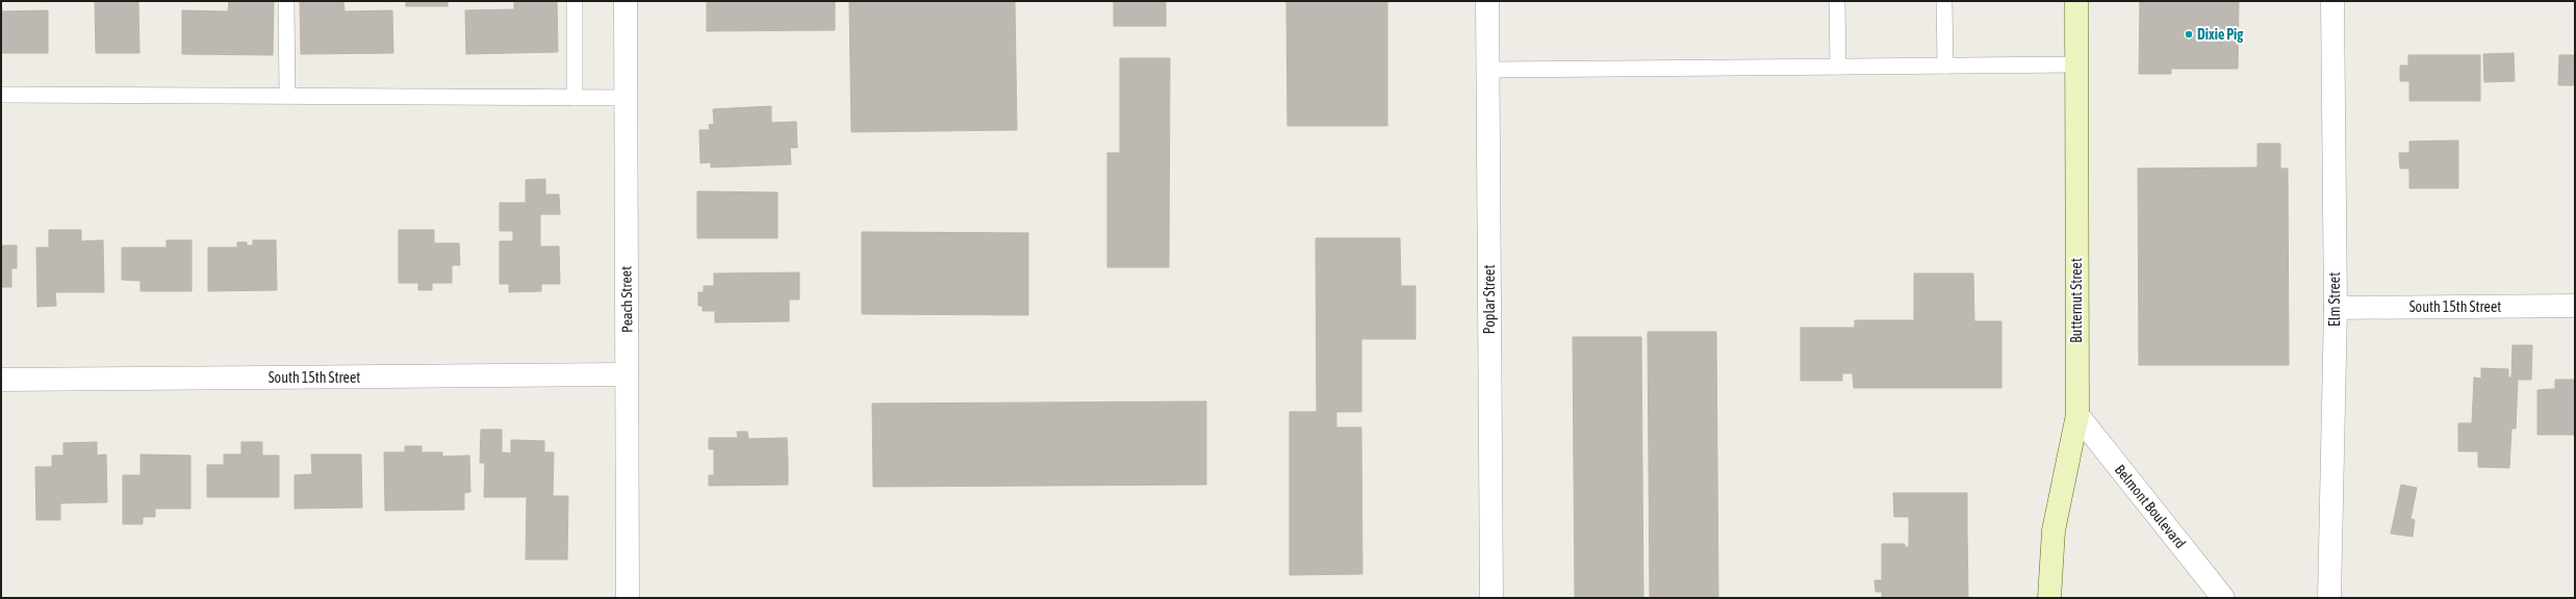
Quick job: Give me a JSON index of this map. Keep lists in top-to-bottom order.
{
  "streets": {
    "street": [
      "Peach Street",
      "Poplar Street",
      "Elm Street",
      "Butternut Street",
      "South 15th Street",
      "Belmont Boulevard"
    ]
  },
  "crossings": [
    ["Peach Street", "South 15th Street"],
    ["Elm Street", "South 15th Street"],
    ["Butternut Street", "Belmont Boulevard"]
  ],
  "places": ["Dixie Pig"]
}
